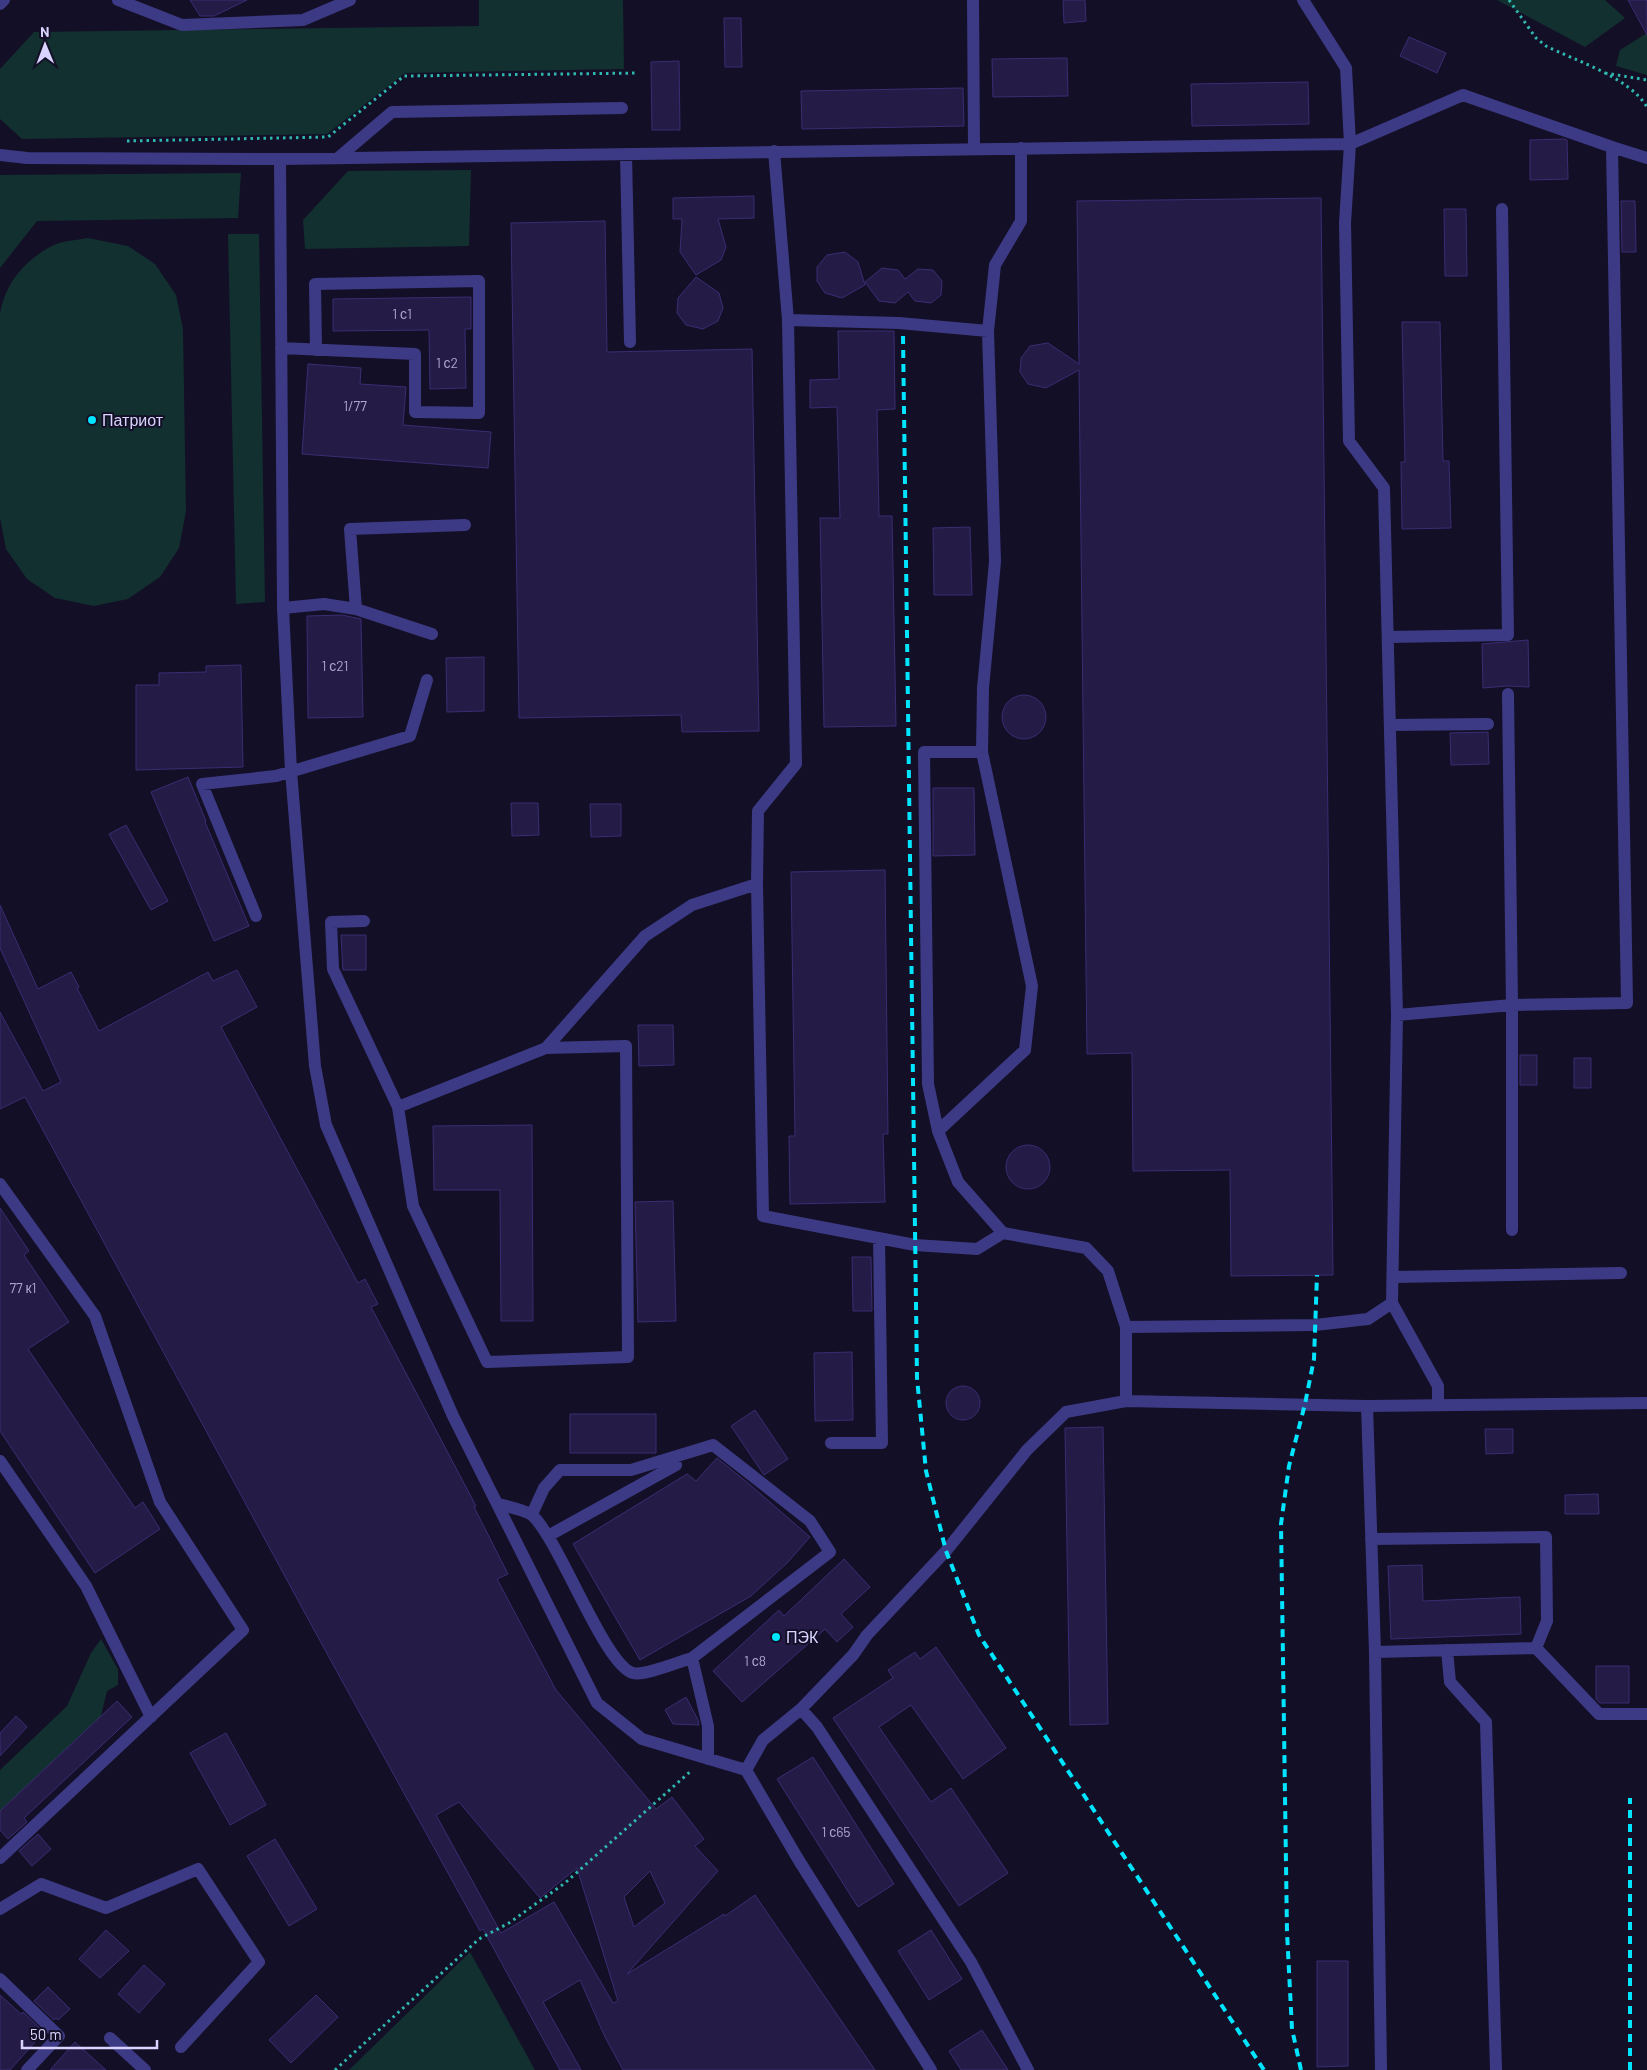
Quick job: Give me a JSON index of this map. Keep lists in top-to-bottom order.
{
  "places": ["Патриот", "ПЭК"],
  "house_numbers": [
    "1 с1",
    "1 с2",
    "1/77",
    "1 с21",
    "77 к1",
    "1 с8",
    "1 с65"
  ],
  "scale_bar": "50 m",
  "north": "top"
}
